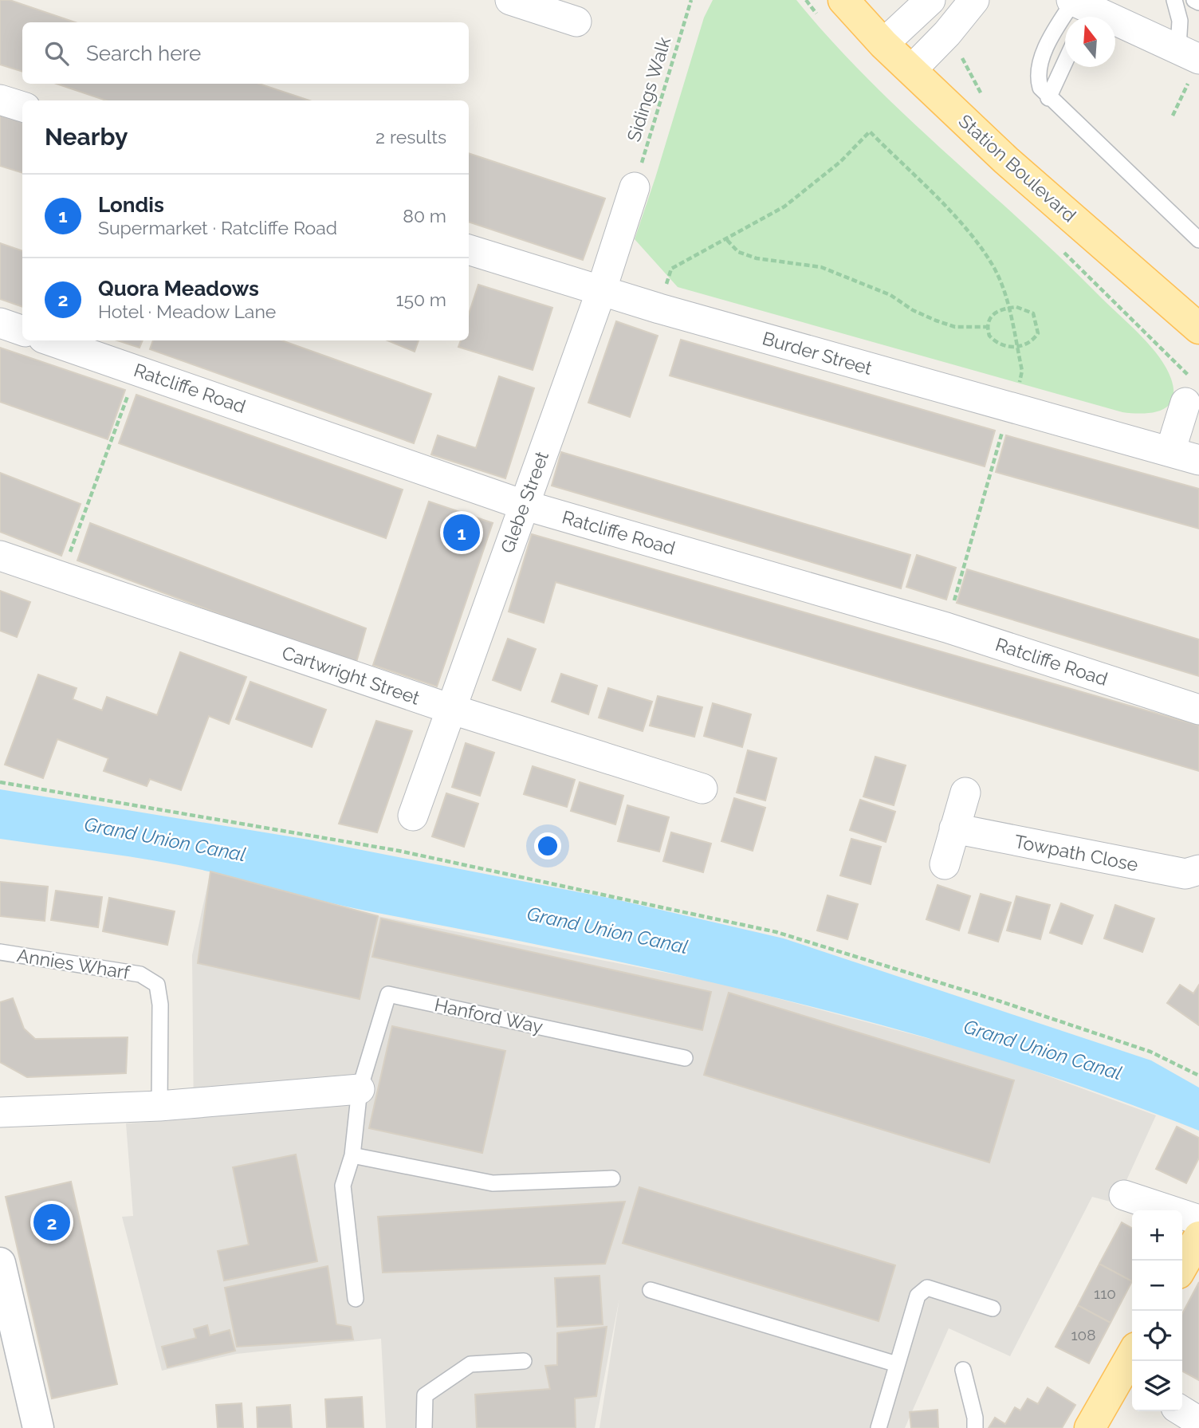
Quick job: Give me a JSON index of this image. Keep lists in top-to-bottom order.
{
  "streets": {
    "main road": ["Station Boulevard"],
    "street": [
      "Burder Street",
      "Ratcliffe Road",
      "Glebe Street",
      "Cartwright Street",
      "Towpath Close"
    ],
    "lane": ["Annies Wharf", "Hanford Way"],
    "path": ["Sidings Walk"]
  },
  "crossings": [
    ["Sidings Walk", "Glebe Street"],
    ["Burder Street", "Glebe Street"],
    ["Ratcliffe Road", "Glebe Street"],
    ["Glebe Street", "Cartwright Street"]
  ],
  "water": ["Grand Union Canal"],
  "house_numbers": ["110", "108"],
  "north": "top",
  "page": {
    "search": "Search here",
    "heading": ["Nearby", "2 results"],
    "list": [
      {
        "mark": "1",
        "name": "Londis",
        "note": "Supermarket · Ratcliffe Road",
        "value": "80 m"
      },
      {
        "mark": "2",
        "name": "Quora Meadows",
        "note": "Hotel · Meadow Lane",
        "value": "150 m"
      }
    ],
    "pins": ["1", "2"],
    "map_buttons": ["+", "−"]
  }
}
